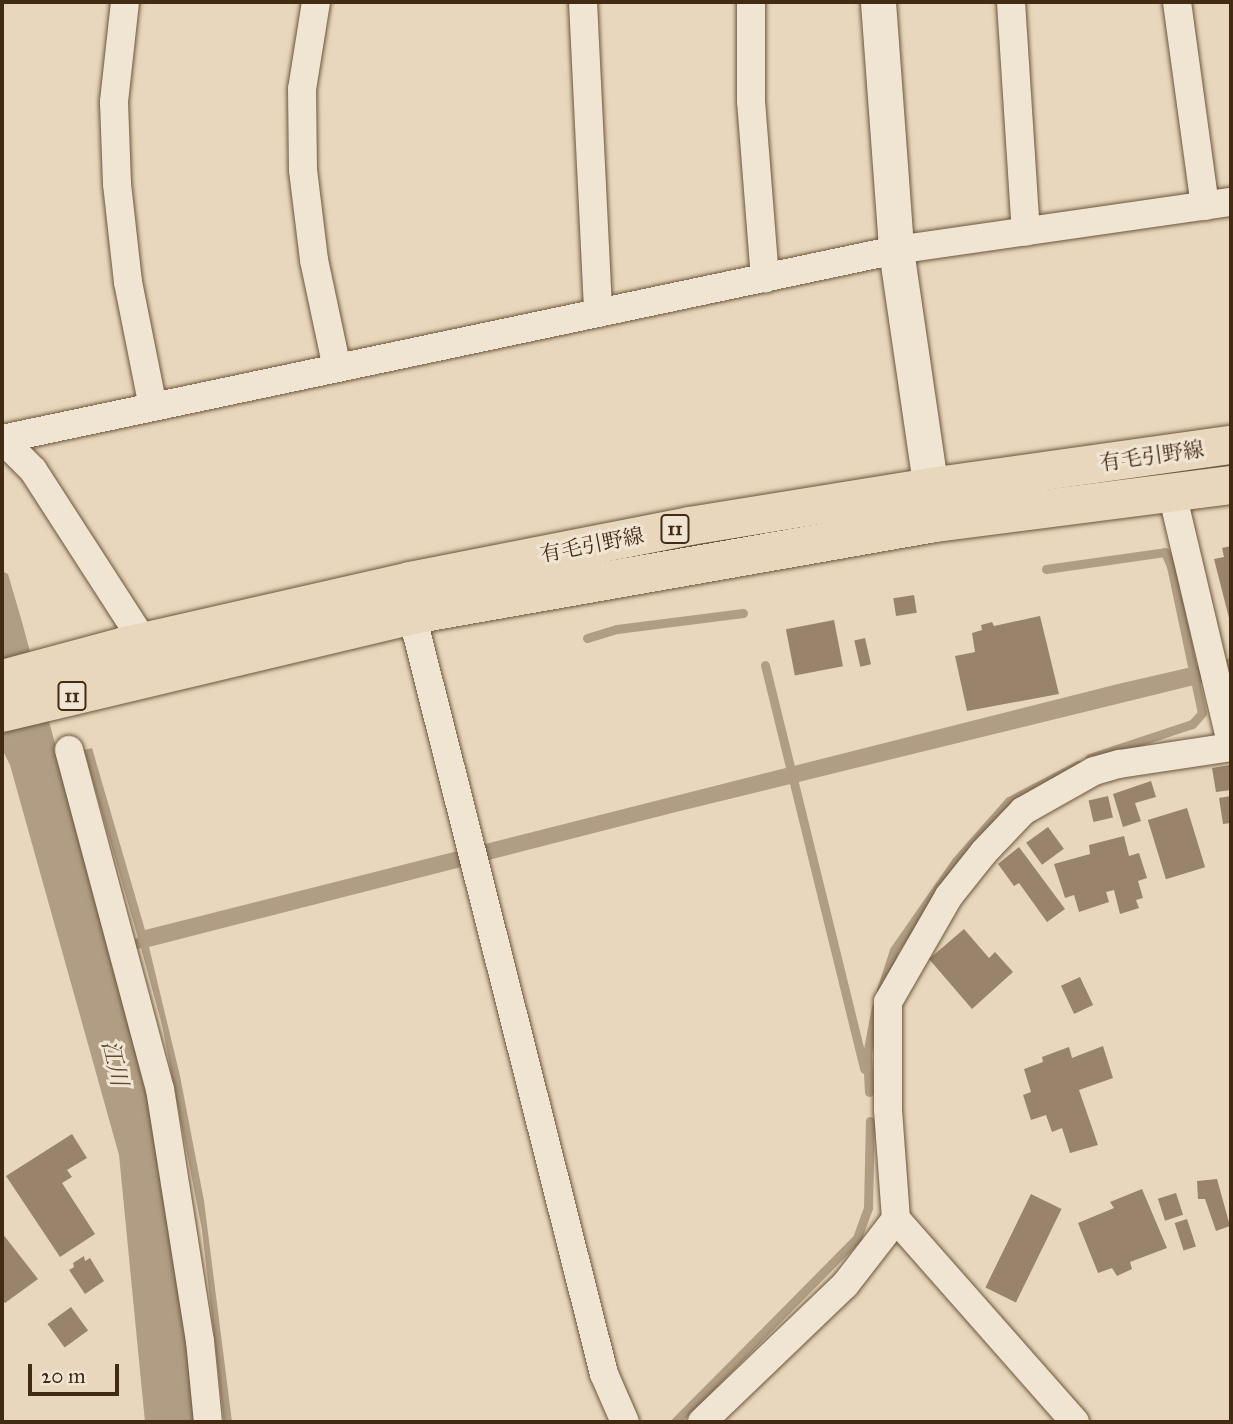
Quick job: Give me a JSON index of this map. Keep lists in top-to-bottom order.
{
  "streets": {
    "main road": ["有毛引野線", "11"]
  },
  "water": ["江川"],
  "scale_bar": "20 m"
}
